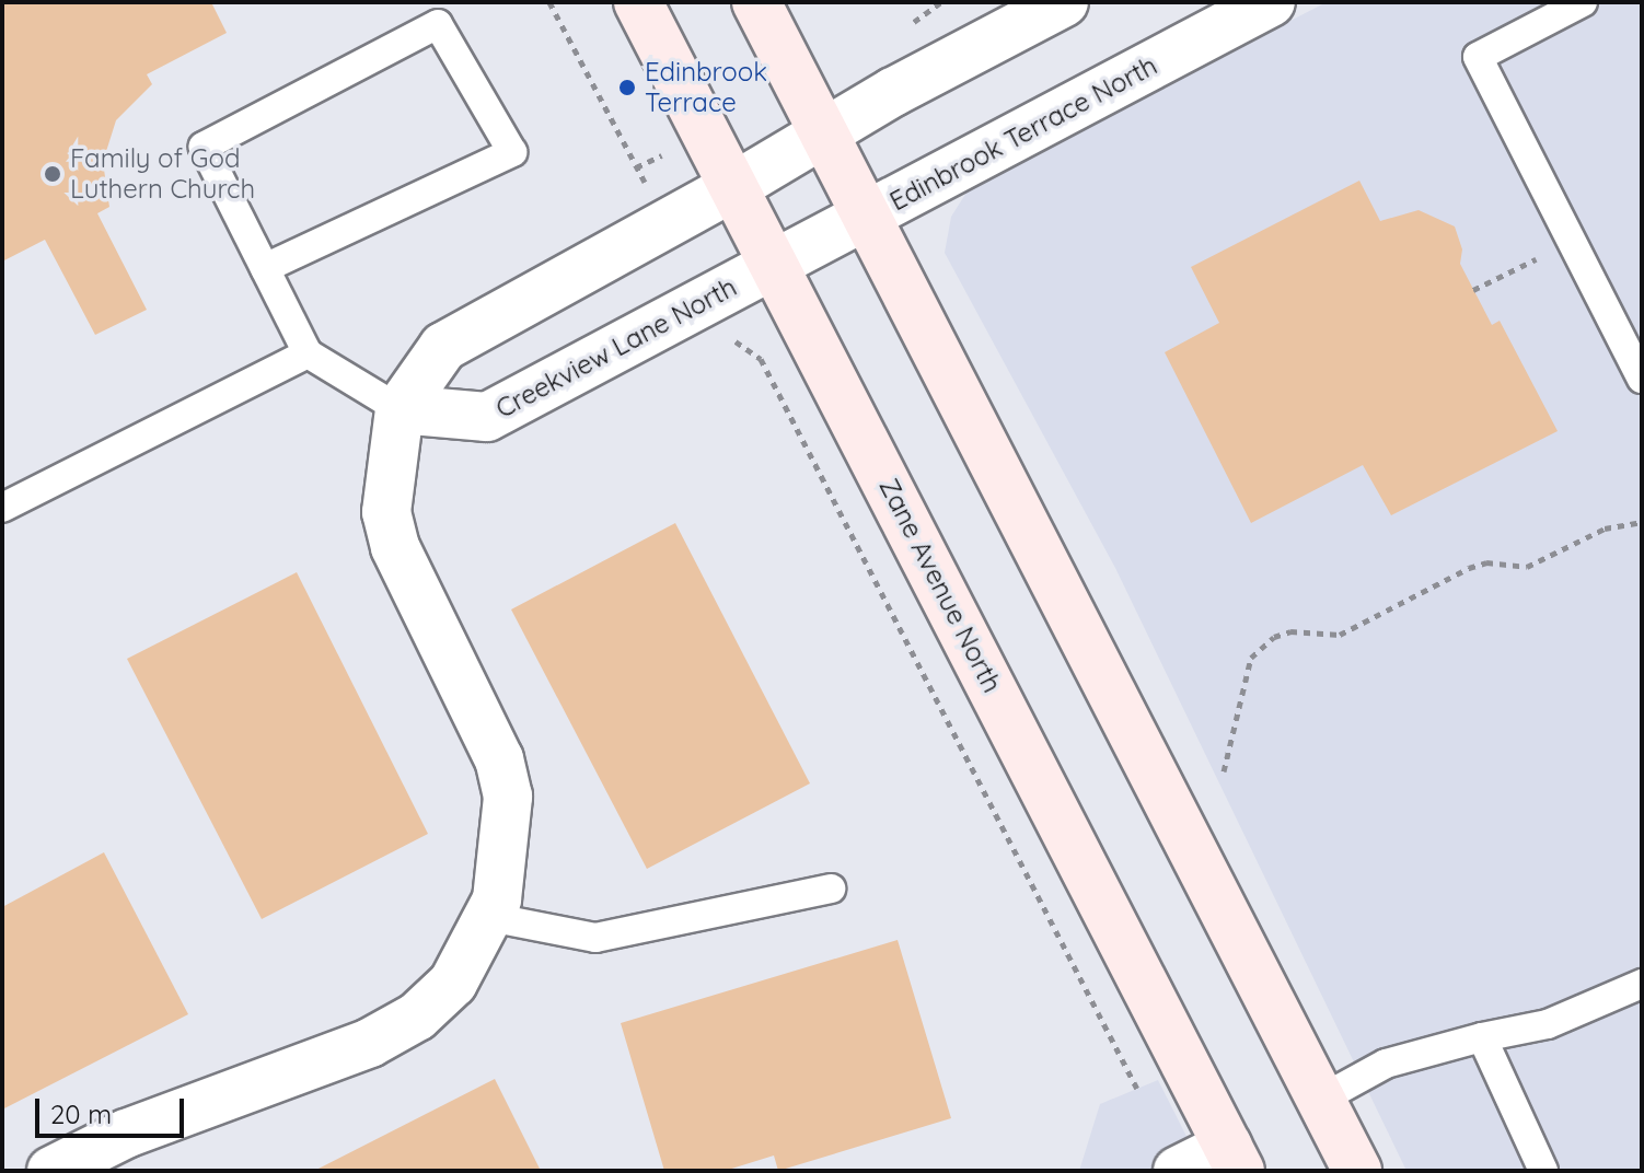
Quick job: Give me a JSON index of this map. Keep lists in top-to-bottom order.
{
  "streets": {
    "main road": ["Zane Avenue North"],
    "street": ["Edinbrook Terrace North", "Creekview Lane North"]
  },
  "crossings": [
    ["Edinbrook Terrace North", "Creekview Lane North"],
    ["Edinbrook Terrace North", "Zane Avenue North"],
    ["Creekview Lane North", "Zane Avenue North"]
  ],
  "places": ["Edinbrook Terrace", "Family of God Luthern Church"],
  "scale_bar": "20 m"
}
